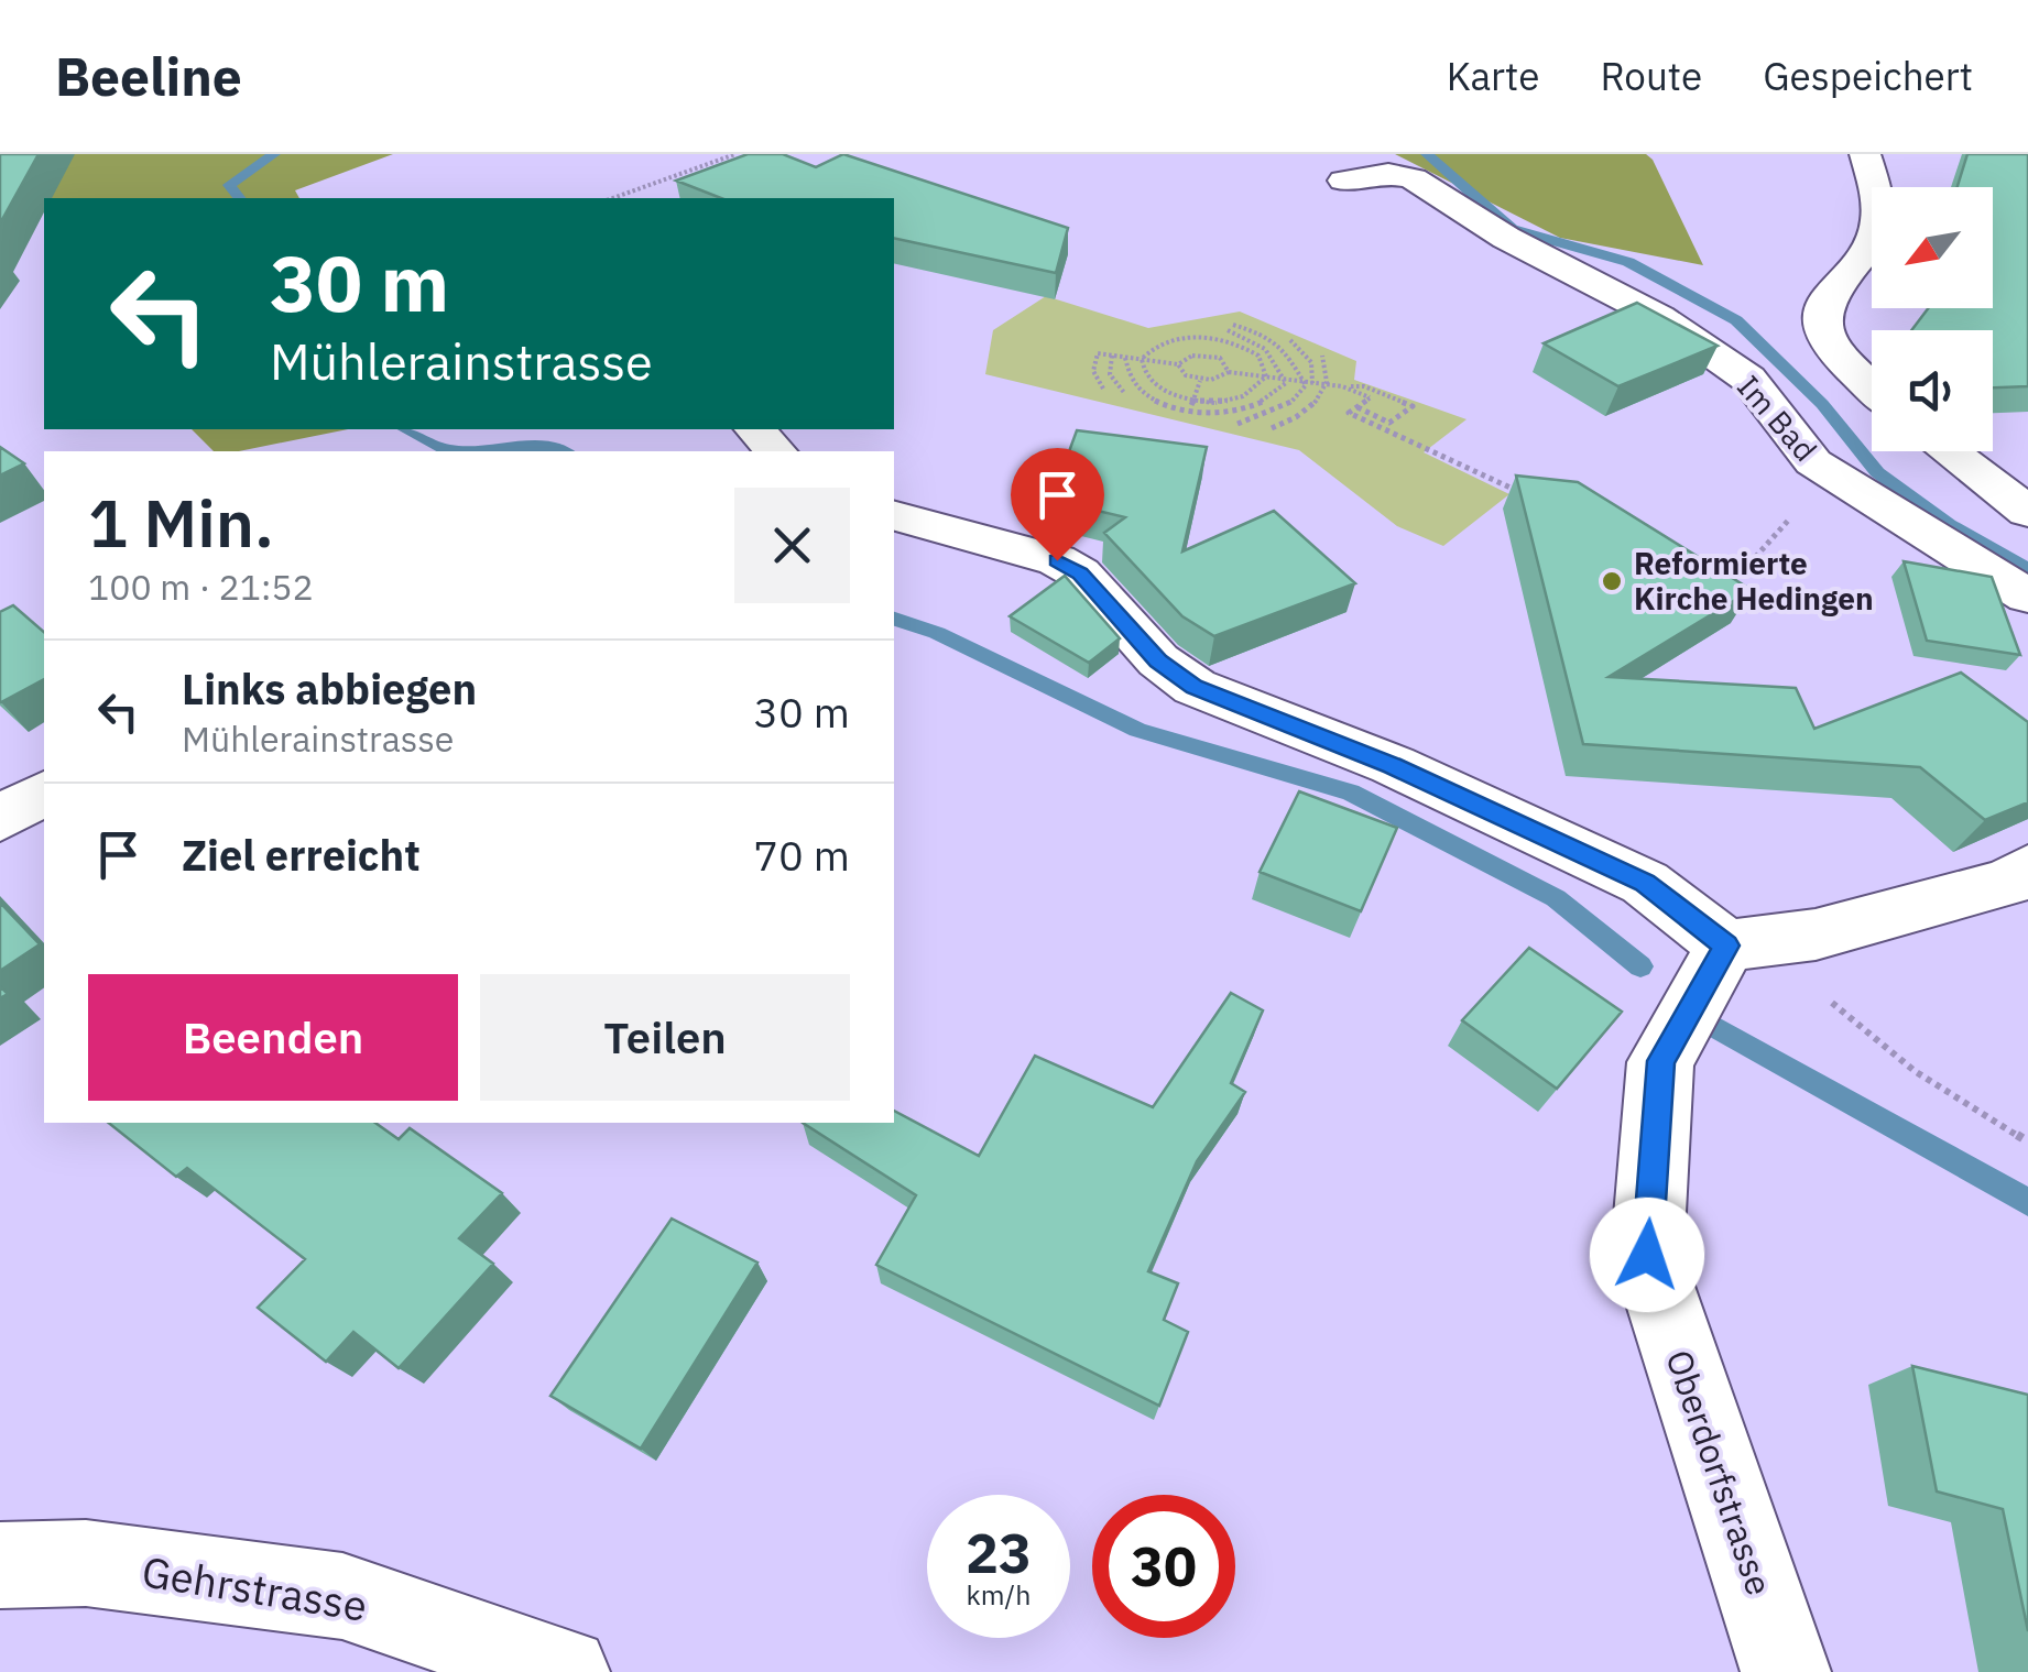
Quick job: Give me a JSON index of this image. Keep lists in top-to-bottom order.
{
  "streets": {
    "street": ["Im Bad", "Oberdorfstrasse", "Gehrstrasse"]
  },
  "places": ["Reformierte Kirche Hedingen"],
  "north": "bottom left",
  "page": {
    "header": "Beeline",
    "nav": ["Karte", "Route", "Gespeichert"],
    "turn": ["30 m", "Mühlerainstrasse"],
    "heading": ["1 Min.", "100 m · 21:52"],
    "list": [
      {
        "name": "Links abbiegen",
        "note": "Mühlerainstrasse",
        "value": "30 m"
      },
      {
        "name": "Ziel erreicht",
        "value": "70 m"
      }
    ],
    "buttons": ["Beenden", "Teilen"],
    "speed": "23 km/h",
    "limit": "30"
  }
}
